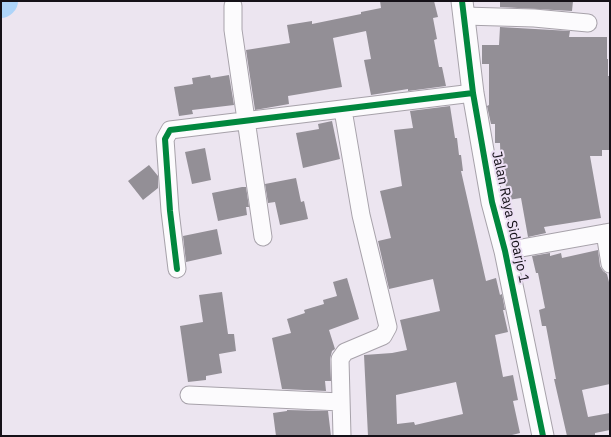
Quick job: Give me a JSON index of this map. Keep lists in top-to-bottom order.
{
  "streets": {
    "street": ["Jalan Raya Sidoarjo 1"]
  }
}
